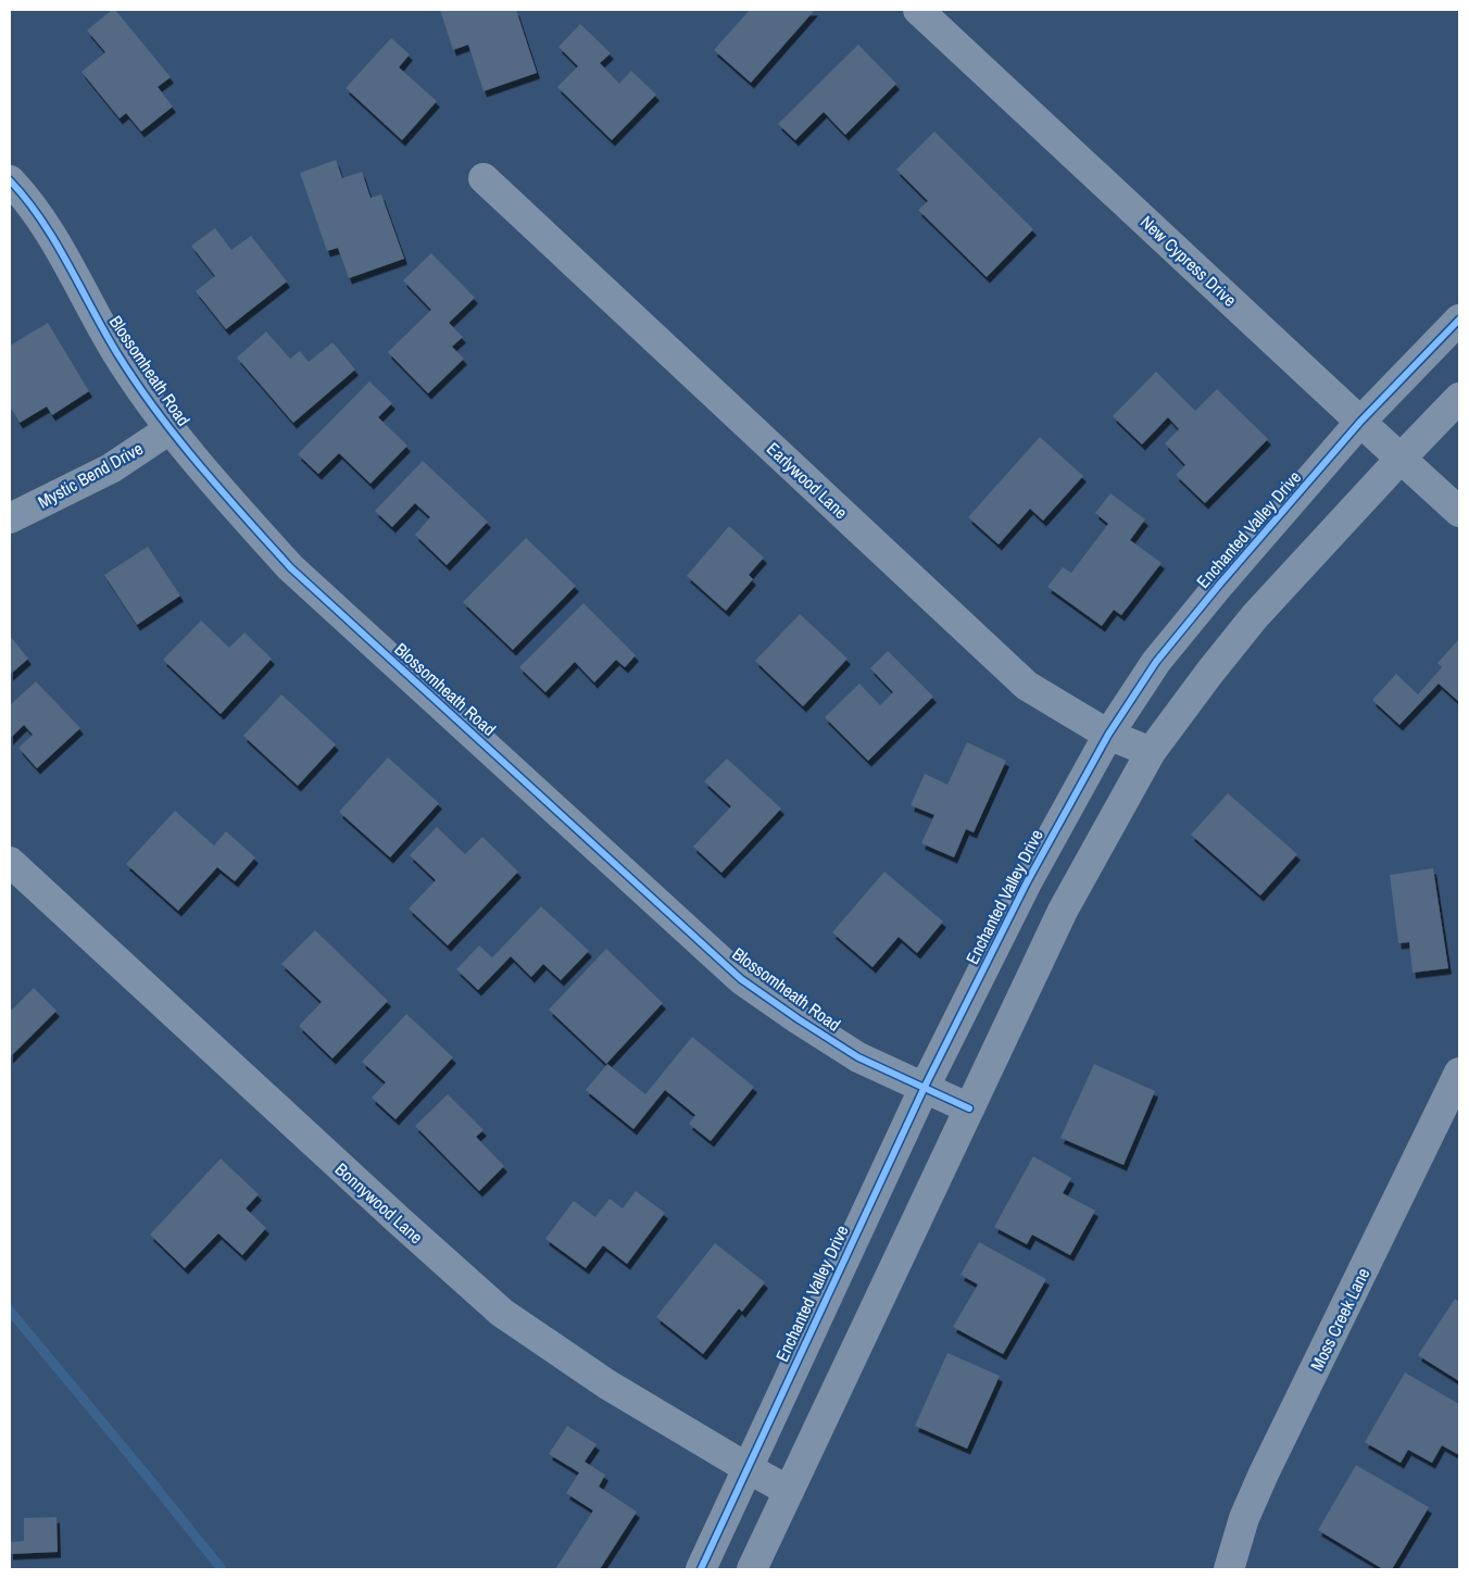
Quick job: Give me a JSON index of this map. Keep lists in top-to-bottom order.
{
  "streets": {
    "street": [
      "New Cypress Drive",
      "Blossomheath Road",
      "Mystic Bend Drive",
      "Earlywood Lane",
      "Enchanted Valley Drive",
      "Bonnywood Lane",
      "Moss Creek Lane"
    ]
  },
  "crossings": [
    ["New Cypress Drive", "Enchanted Valley Drive"],
    ["Blossomheath Road", "Mystic Bend Drive"],
    ["Blossomheath Road", "Enchanted Valley Drive"],
    ["Earlywood Lane", "Enchanted Valley Drive"],
    ["Enchanted Valley Drive", "Bonnywood Lane"]
  ]
}
